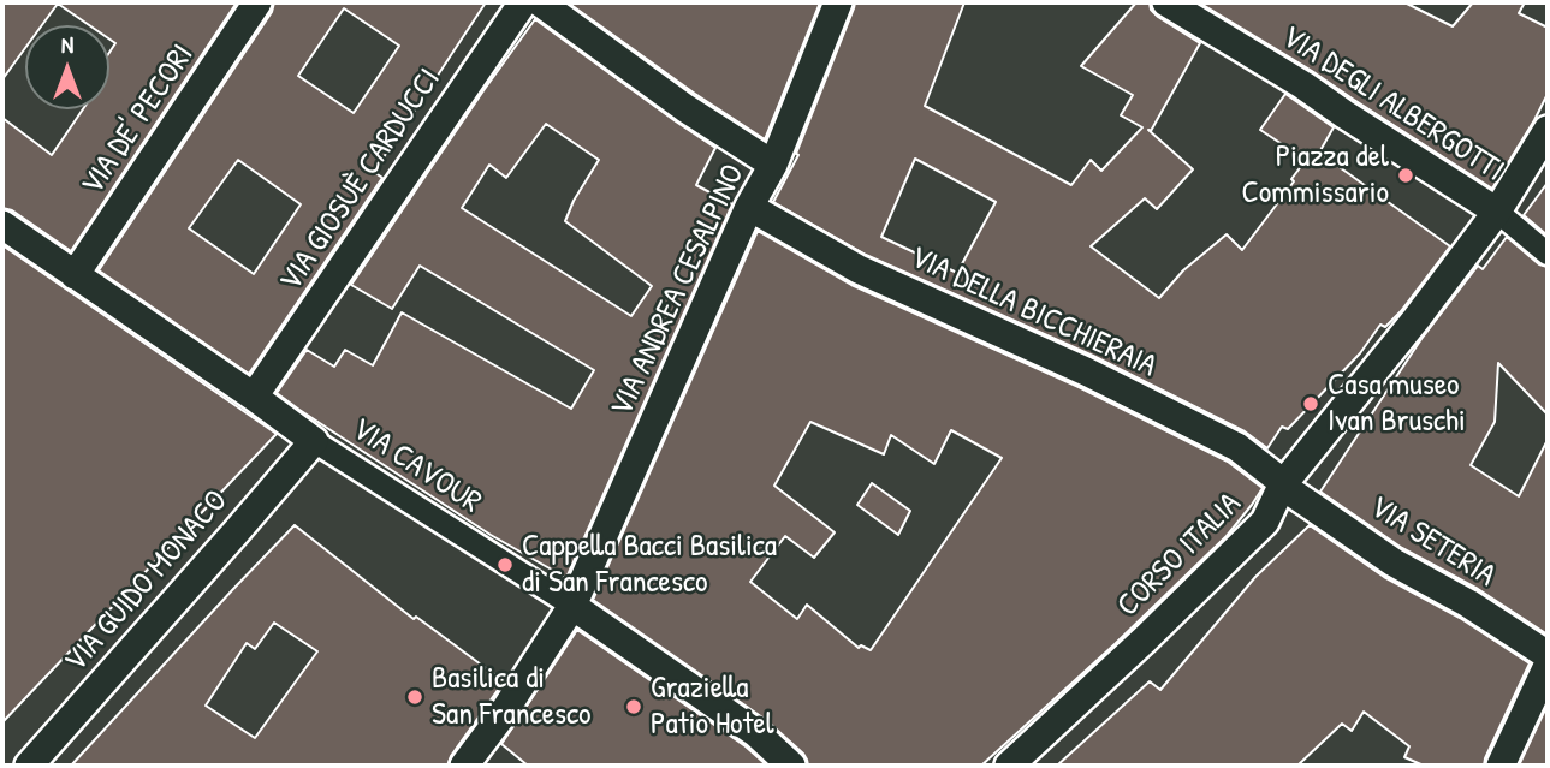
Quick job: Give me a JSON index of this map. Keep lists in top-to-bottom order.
{
  "streets": {
    "street": [
      "VIA DEGLI ALBERGOTTI",
      "VIA DE' PECORI",
      "VIA GIOSUÈ CARDUCCI",
      "VIA ANDREA CESALPINO",
      "VIA DELLA BICCHIERAIA",
      "VIA CAVOUR",
      "VIA SETERIA",
      "CORSO ITALIA",
      "VIA GUIDO MONACO"
    ]
  },
  "crossings": [
    ["VIA DEGLI ALBERGOTTI", "CORSO ITALIA"],
    ["VIA DE' PECORI", "VIA CAVOUR"],
    ["VIA GIOSUÈ CARDUCCI", "VIA CAVOUR"],
    ["VIA ANDREA CESALPINO", "VIA DELLA BICCHIERAIA"],
    ["VIA ANDREA CESALPINO", "VIA CAVOUR"],
    ["VIA DELLA BICCHIERAIA", "VIA SETERIA"],
    ["VIA DELLA BICCHIERAIA", "CORSO ITALIA"],
    ["VIA CAVOUR", "VIA GUIDO MONACO"],
    ["VIA SETERIA", "CORSO ITALIA"]
  ],
  "places": [
    "Piazza del Commissario",
    "Casa museo Ivan Bruschi",
    "Cappella Bacci Basilica di San Francesco",
    "Basilica di San Francesco",
    "Graziella Patio Hotel"
  ],
  "north": "top"
}
